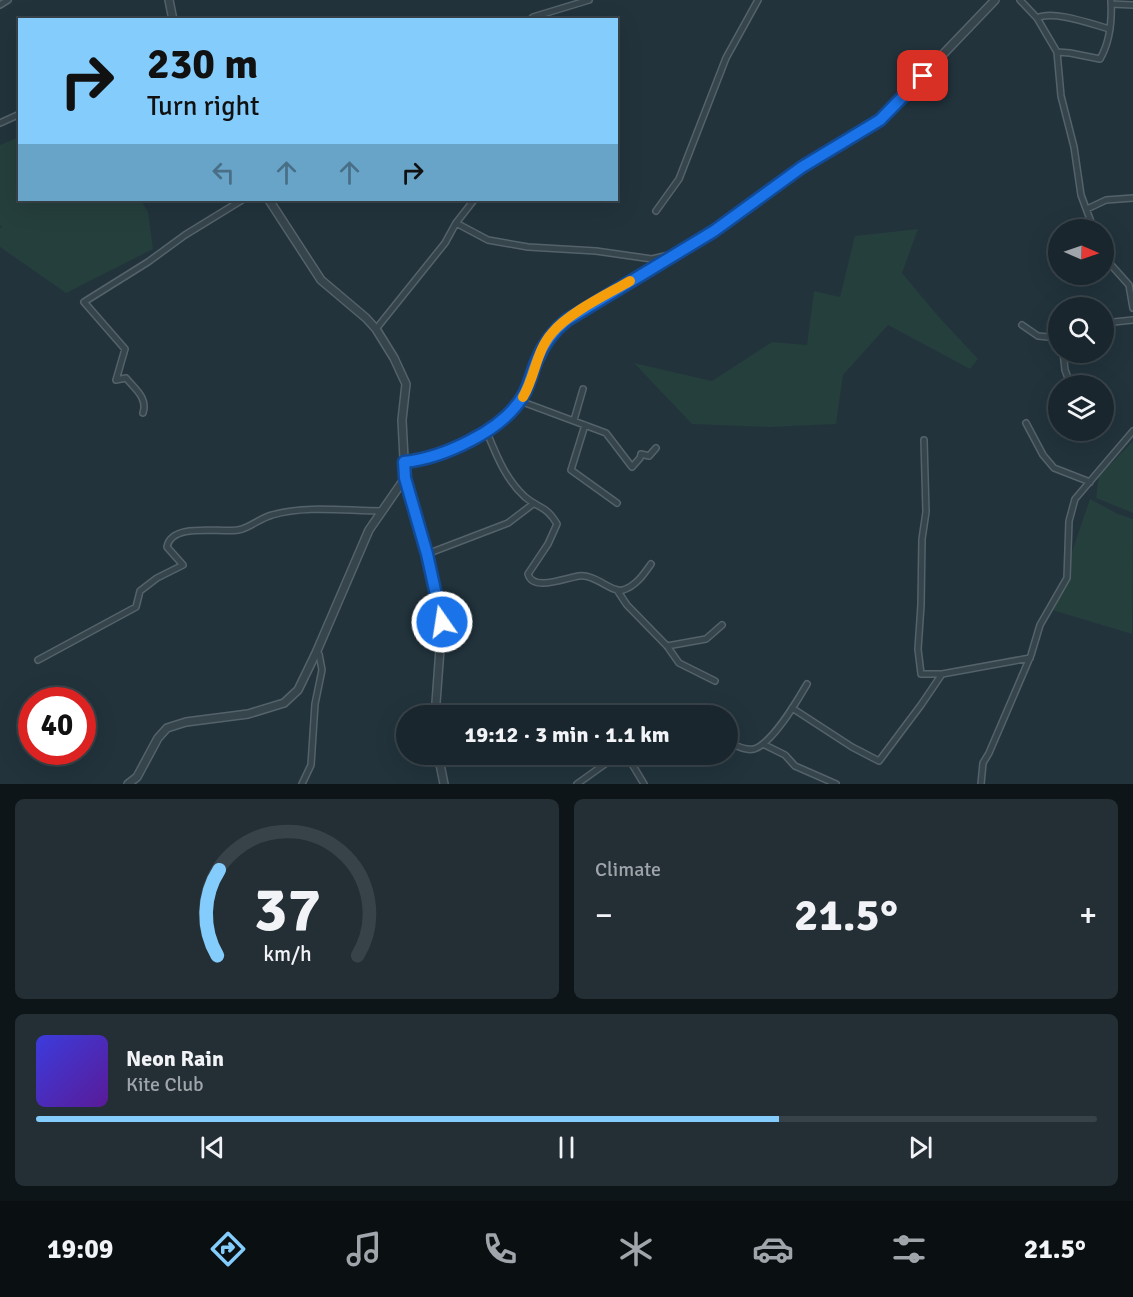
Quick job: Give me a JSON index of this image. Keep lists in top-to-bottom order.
{
  "north": "right",
  "page": {
    "turn": ["230 m", "Turn right"],
    "limit": "40",
    "trip": "19:12 · 3 min · 1.1 km",
    "tile": "Climate",
    "heat": ["−", "21.5°", "+"],
    "song": ["Neon Rain", "Kite Club"],
    "tabs": ["19:09", "21.5°"],
    "gauge": ["37", "km/h"]
  }
}
